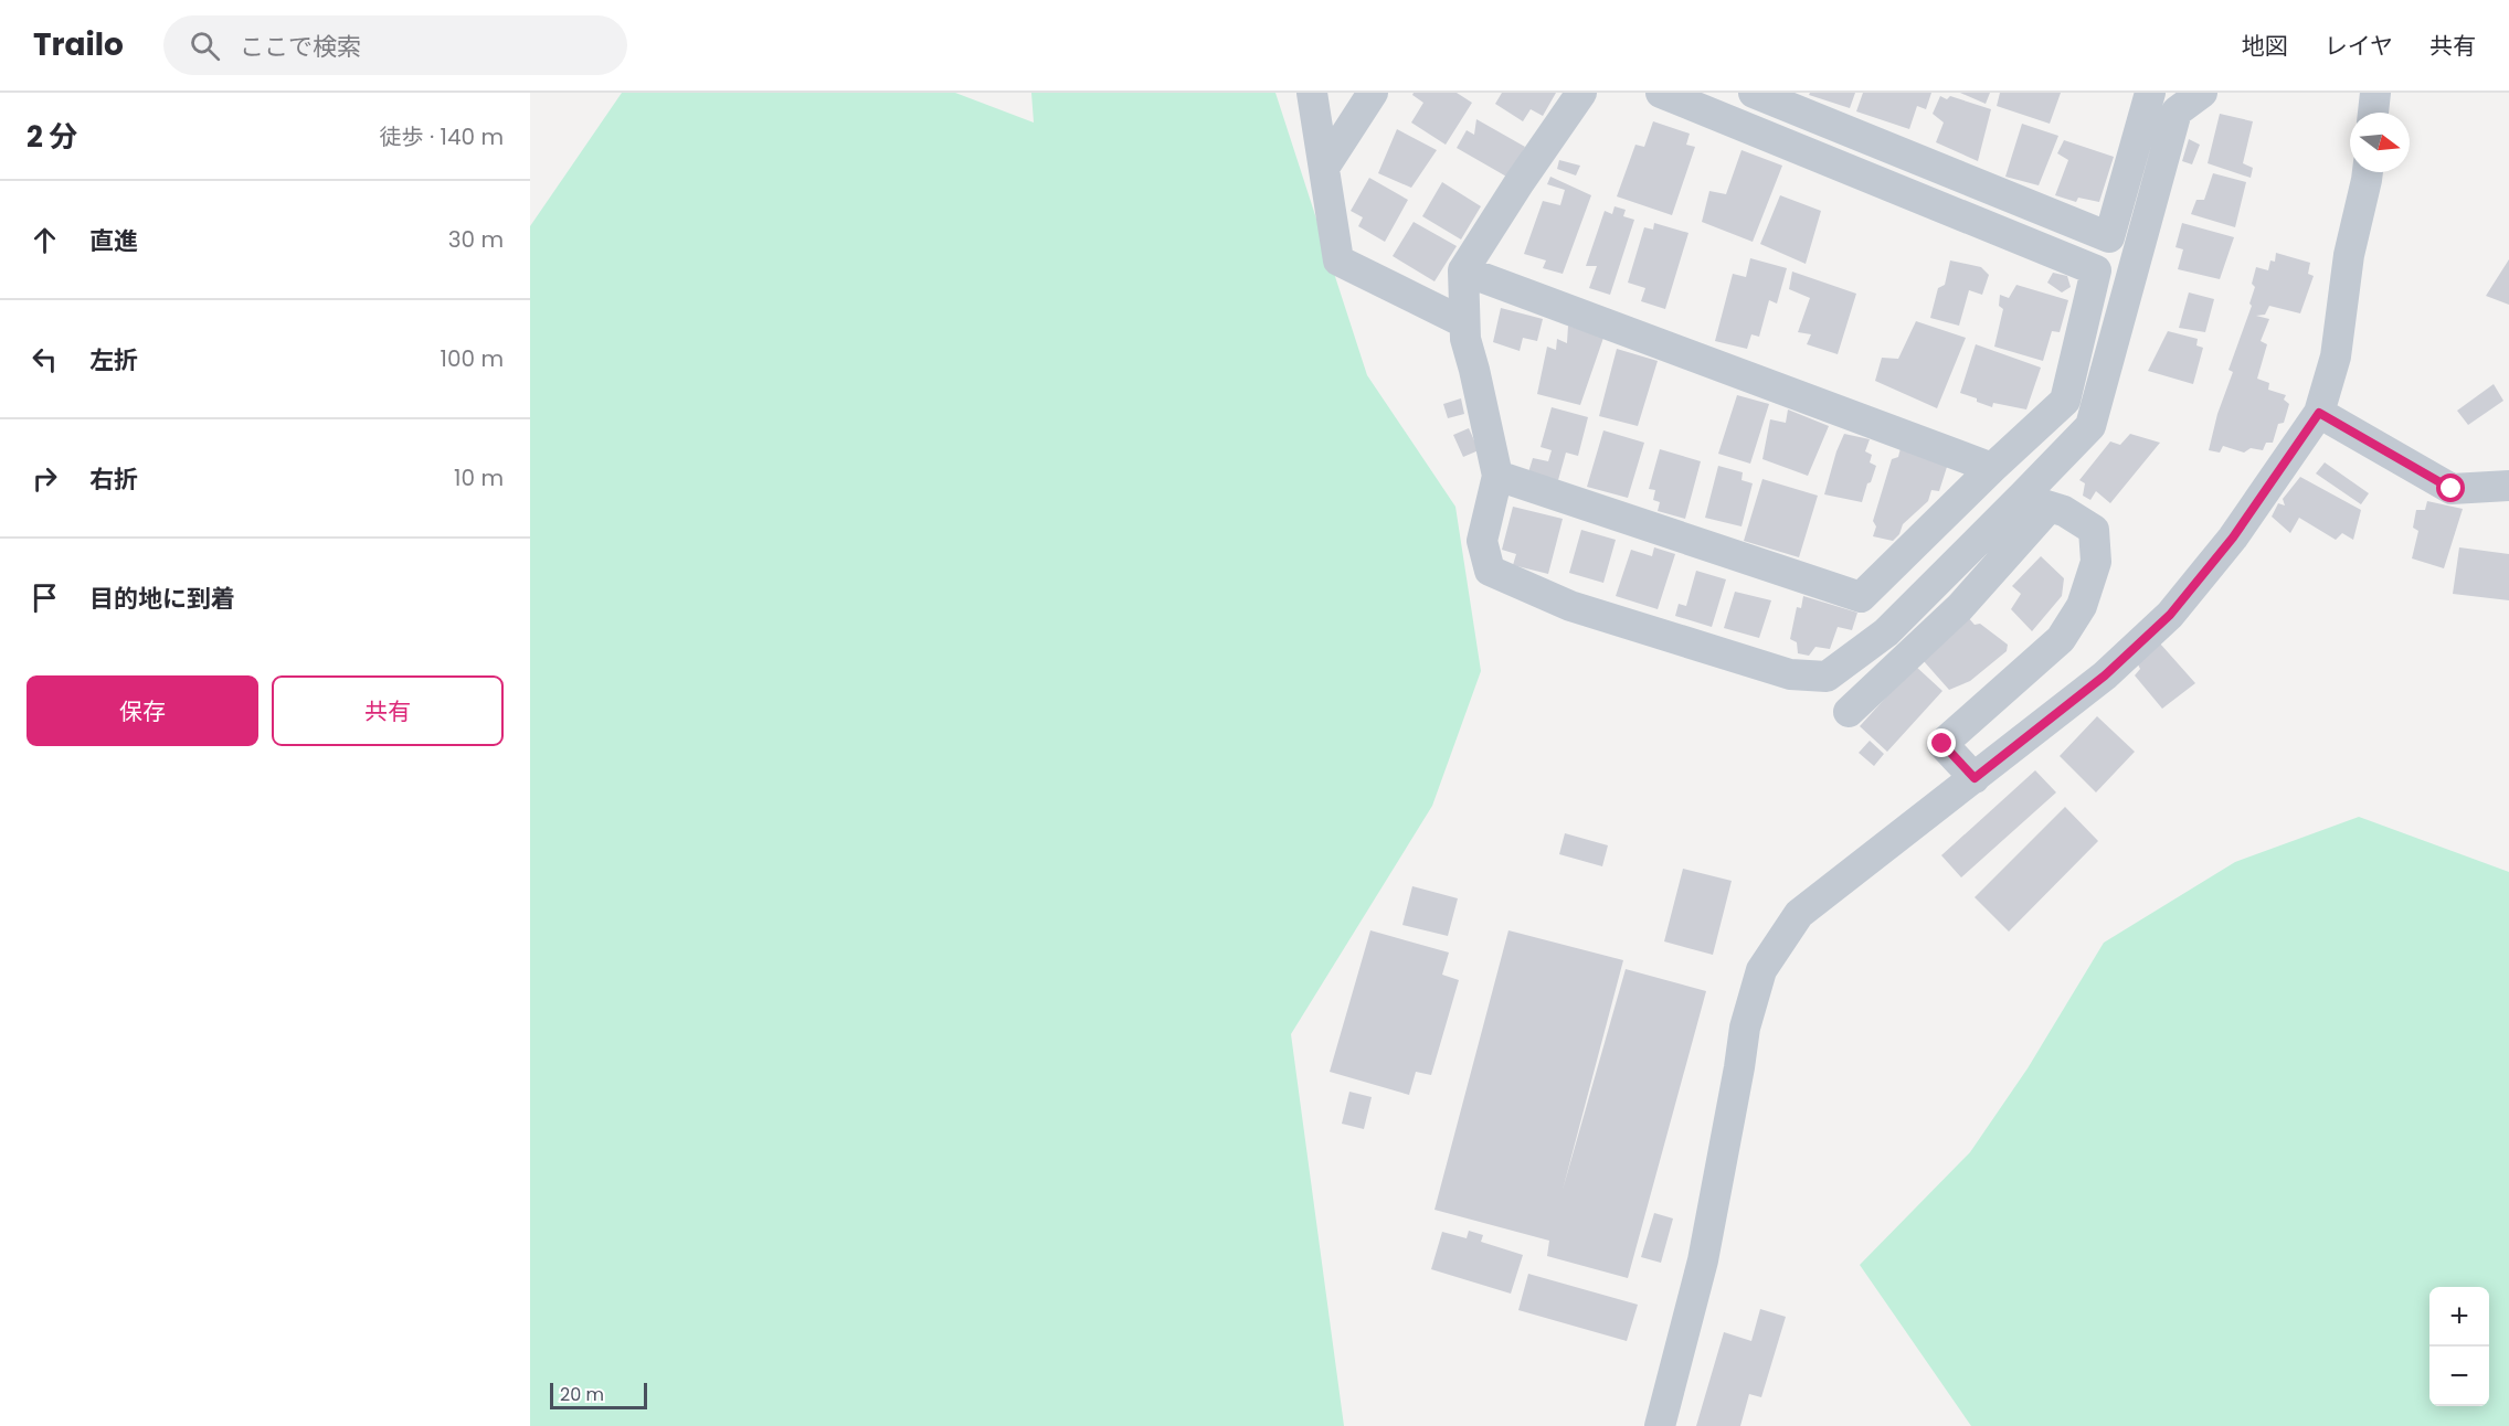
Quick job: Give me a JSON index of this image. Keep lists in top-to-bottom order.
{
  "scale_bar": "20 m",
  "north": "right",
  "page": {
    "header": "Trailo",
    "search": "ここで検索",
    "nav": ["地図", "レイヤ", "共有"],
    "heading": ["2 分", "徒歩 · 140 m"],
    "list": [
      ["直進", "30 m"],
      ["左折", "100 m"],
      ["右折", "10 m"],
      "目的地に到着"
    ],
    "buttons": ["保存", "共有"],
    "map_buttons": ["+", "−"],
    "scale": "20 m"
  }
}
